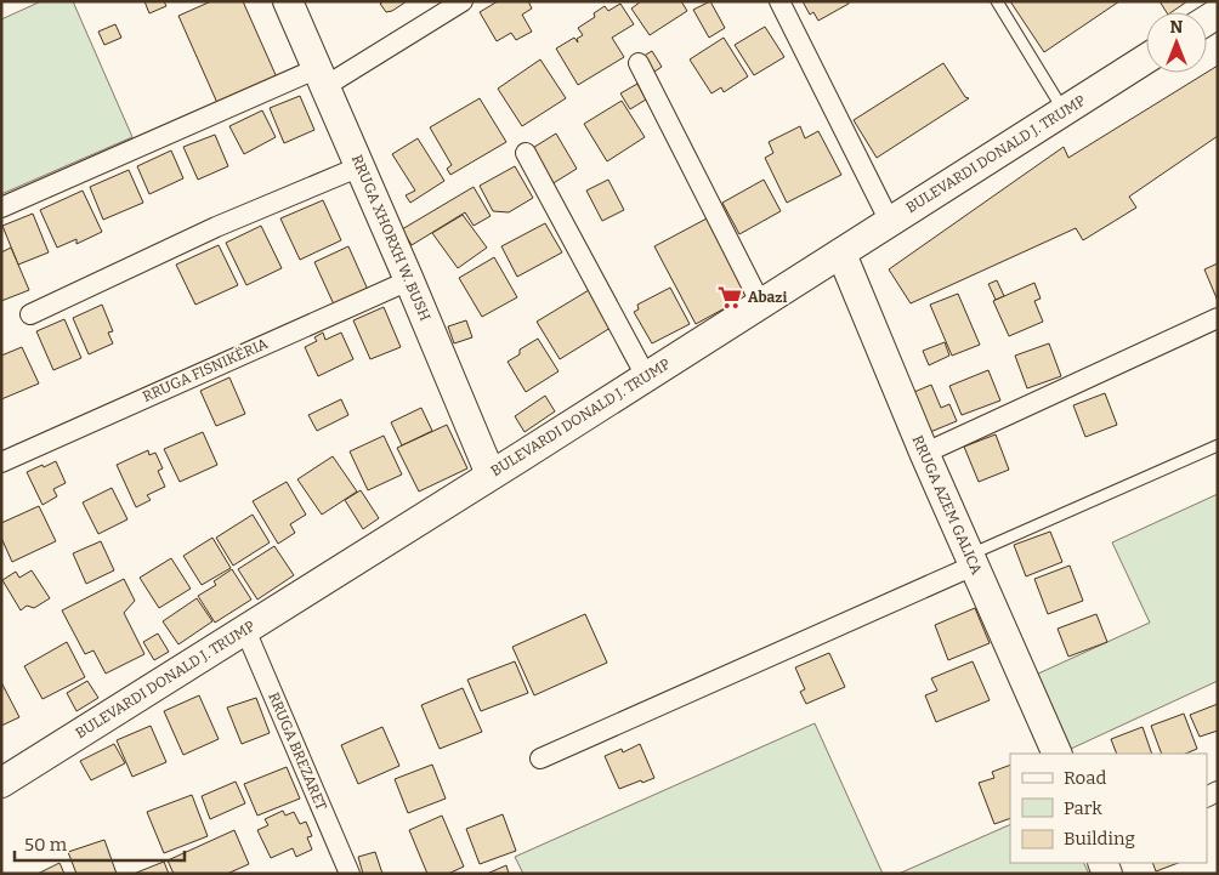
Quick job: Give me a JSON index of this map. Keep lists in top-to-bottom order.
{
  "streets": {
    "main road": ["BULEVARDI DONALD J. TRUMP", "RRUGA XHORXH W. BUSH", "RRUGA AZEM GALICA"],
    "street": ["RRUGA FISNIKËRIA", "RRUGA BREZARET"]
  },
  "crossings": [
    ["BULEVARDI DONALD J. TRUMP", "RRUGA XHORXH W. BUSH"],
    ["BULEVARDI DONALD J. TRUMP", "RRUGA AZEM GALICA"],
    ["BULEVARDI DONALD J. TRUMP", "RRUGA BREZARET"],
    ["RRUGA XHORXH W. BUSH", "RRUGA FISNIKËRIA"]
  ],
  "places": {
    "supermarket": ["Abazi"]
  },
  "legend": ["Road", "Park", "Building"],
  "scale_bar": "50 m",
  "north": "top"
}
